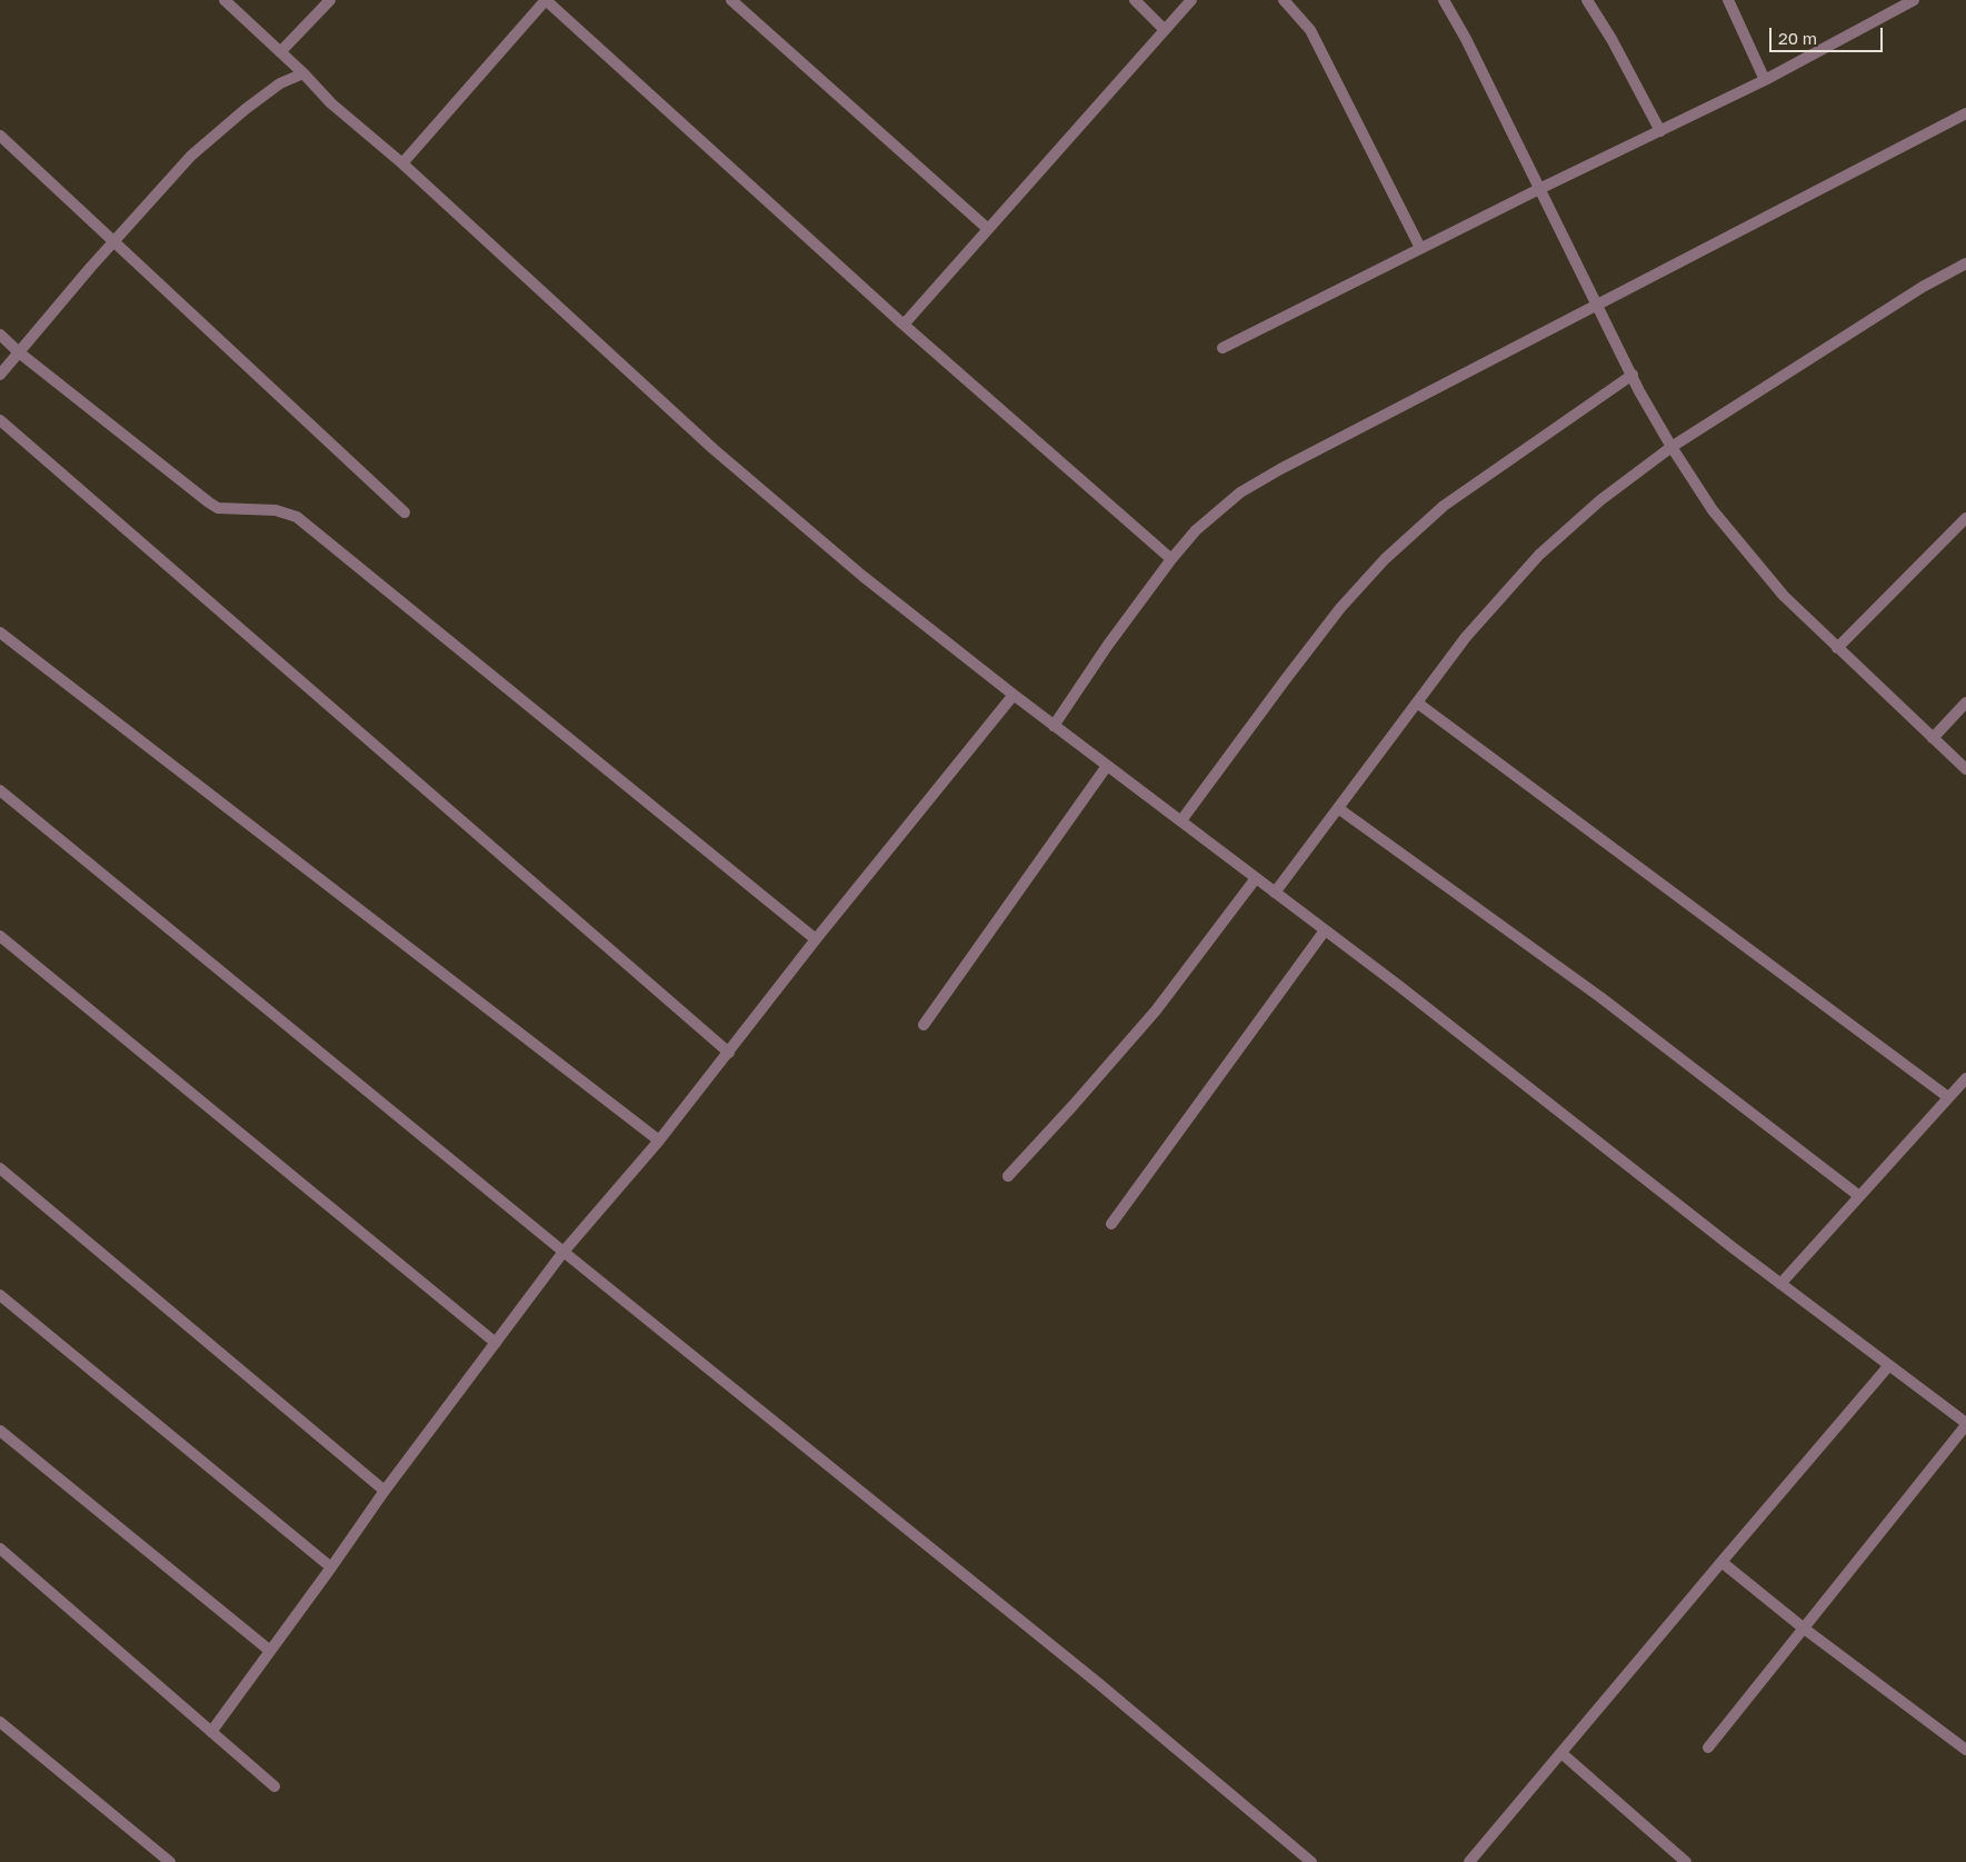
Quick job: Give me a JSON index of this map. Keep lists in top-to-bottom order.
{
  "scale_bar": "20 m"
}
